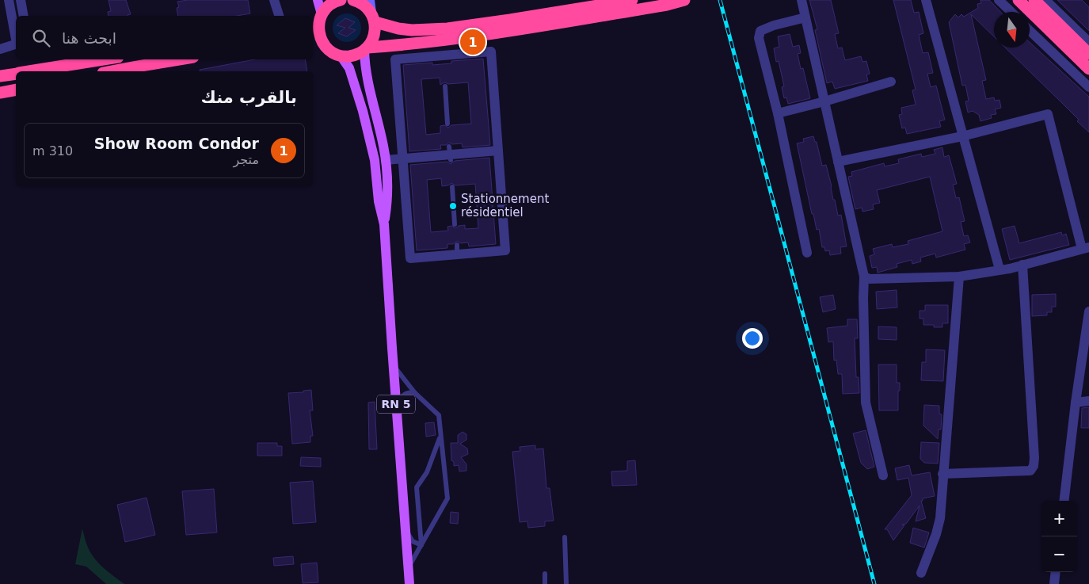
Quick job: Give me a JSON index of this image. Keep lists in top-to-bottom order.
{
  "streets": {
    "main road": ["RN 5"]
  },
  "places": ["Stationnement résidentiel"],
  "north": "bottom",
  "page": {
    "search": "ابحث هنا",
    "pins": "1",
    "heading": "بالقرب منك",
    "list": [
      {
        "mark": "1",
        "name": "Show Room Condor",
        "note": "متجر",
        "value": "310 m"
      }
    ],
    "map_buttons": ["+", "−"]
  }
}
